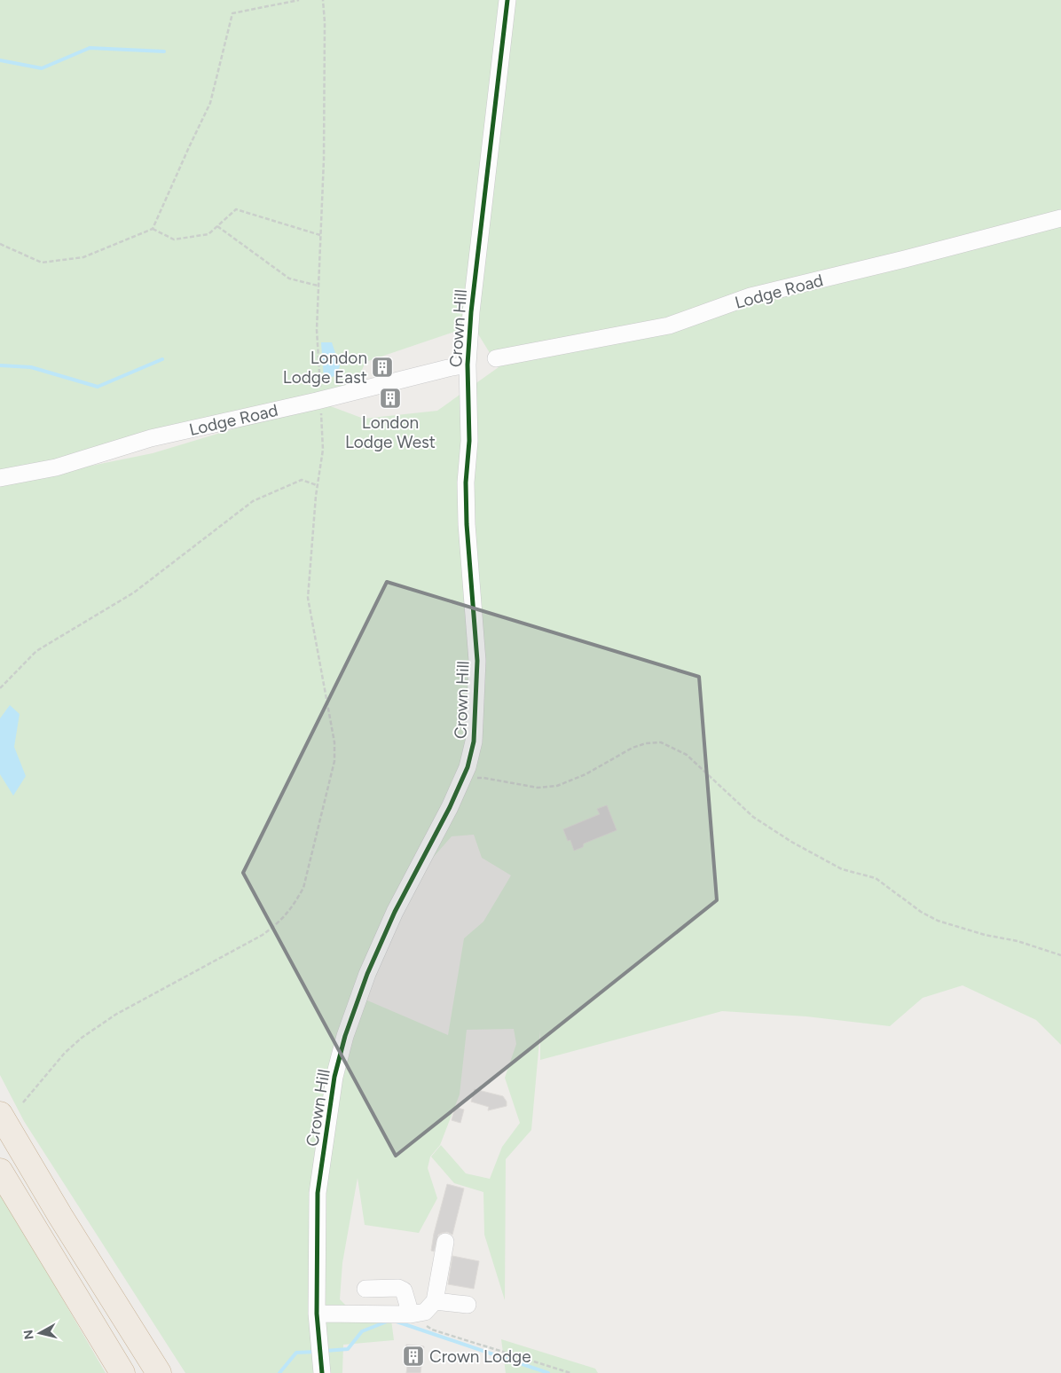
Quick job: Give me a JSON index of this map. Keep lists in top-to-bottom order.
{
  "streets": {
    "street": ["Lodge Road", "Crown Hill"]
  },
  "crossings": [
    ["Lodge Road", "Crown Hill"]
  ],
  "places": {
    "building": ["London Lodge East", "London Lodge West", "Crown Lodge"]
  },
  "north": "left"
}
